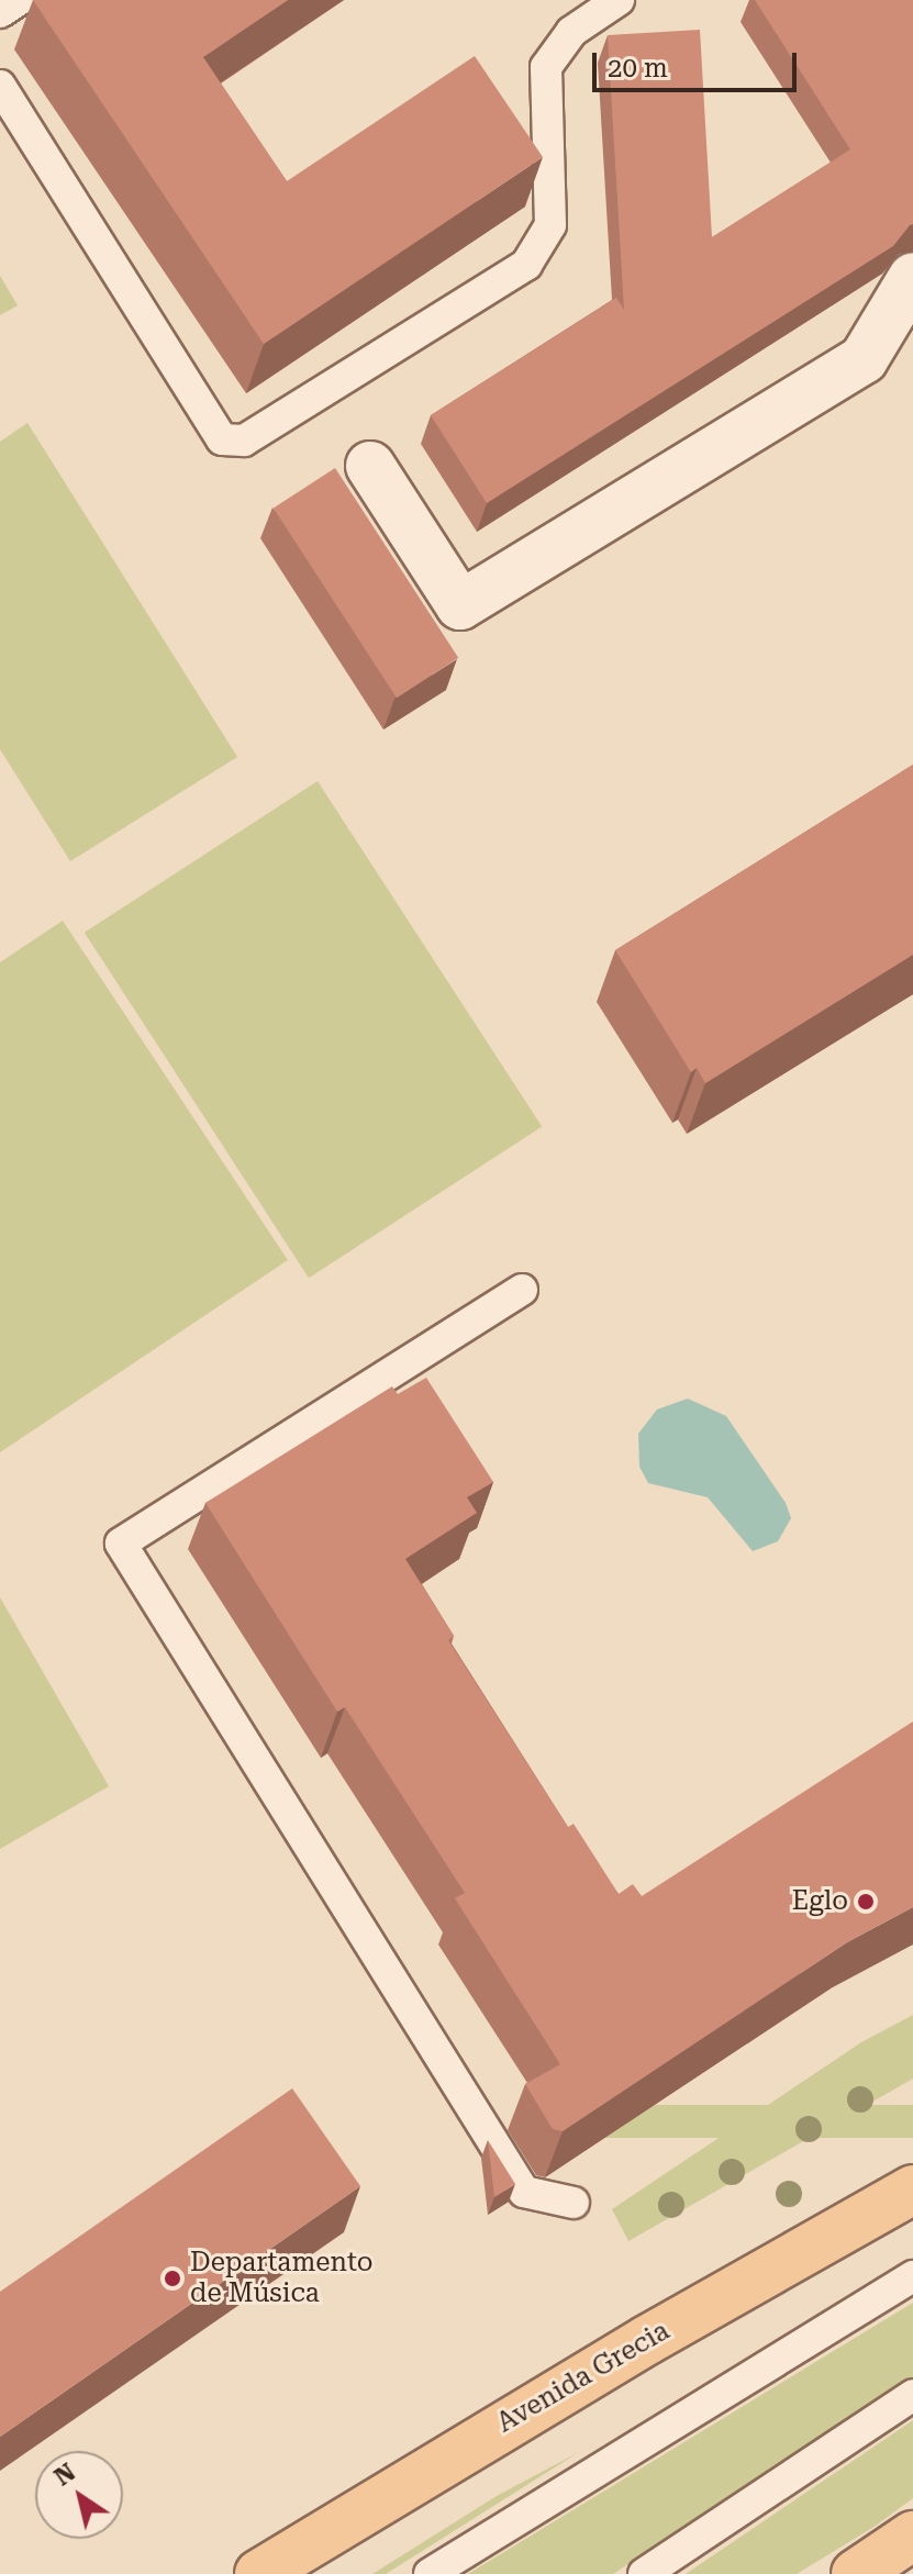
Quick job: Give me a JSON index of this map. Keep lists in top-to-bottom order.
{
  "streets": {
    "main road": ["Avenida Grecia"]
  },
  "places": ["Eglo", "Departamento de Música"],
  "scale_bar": "20 m",
  "north": "top left"
}
